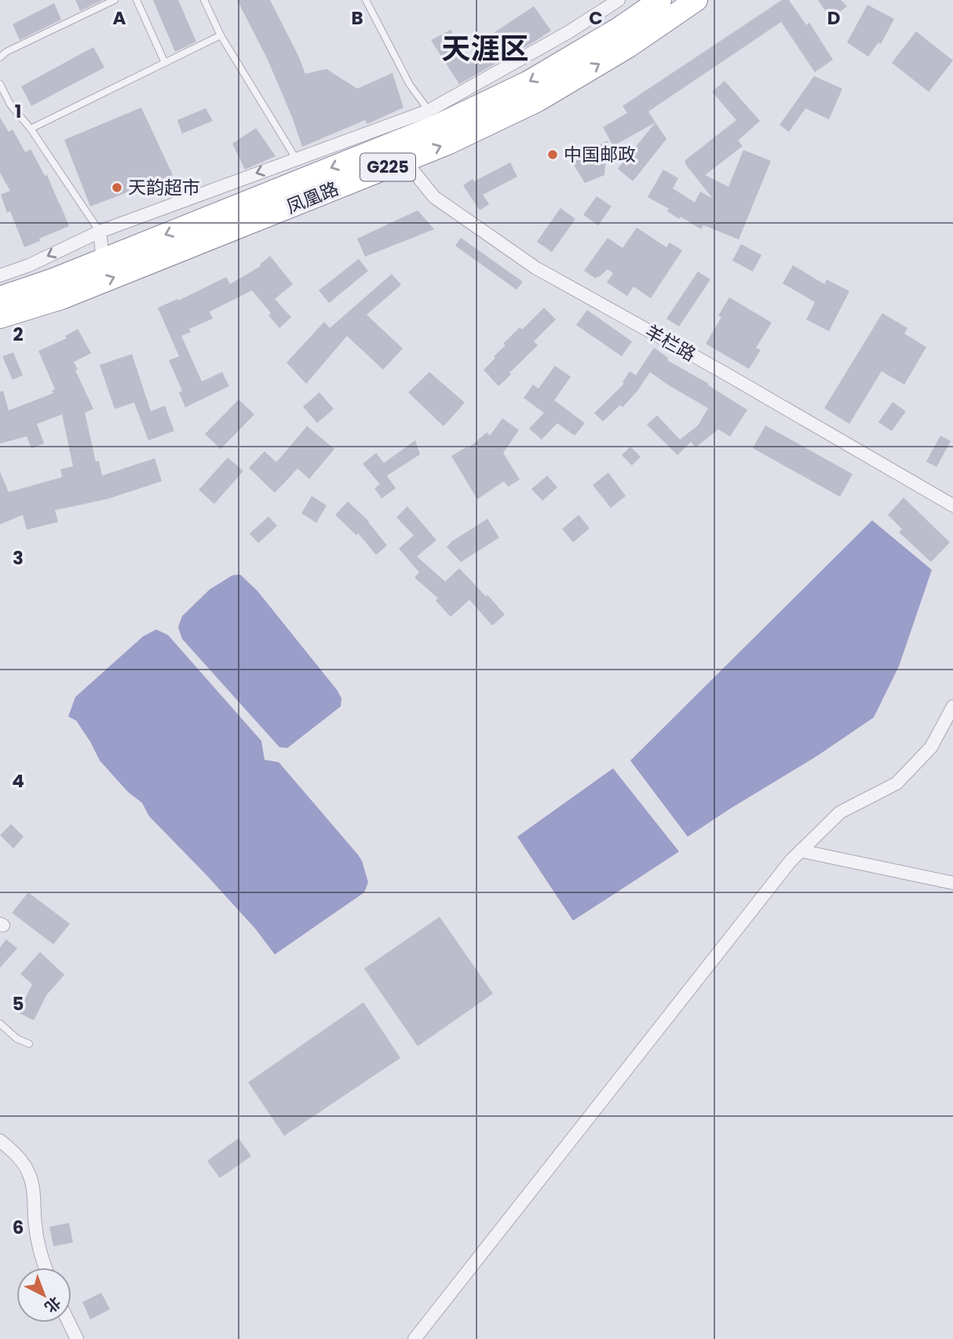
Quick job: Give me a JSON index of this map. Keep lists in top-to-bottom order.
{
  "streets": {
    "highway": ["G225", "凤凰路"],
    "street": ["羊栏路"]
  },
  "crossings": [
    ["凤凰路", "羊栏路"]
  ],
  "districts": ["天涯区"],
  "places": ["中国邮政", "天韵超市"],
  "north": "bottom right",
  "grid": {
    "columns": [
      "A",
      "B",
      "C",
      "D"
    ],
    "rows": [
      "1",
      "2",
      "3",
      "4",
      "5",
      "6"
    ]
  }
}
